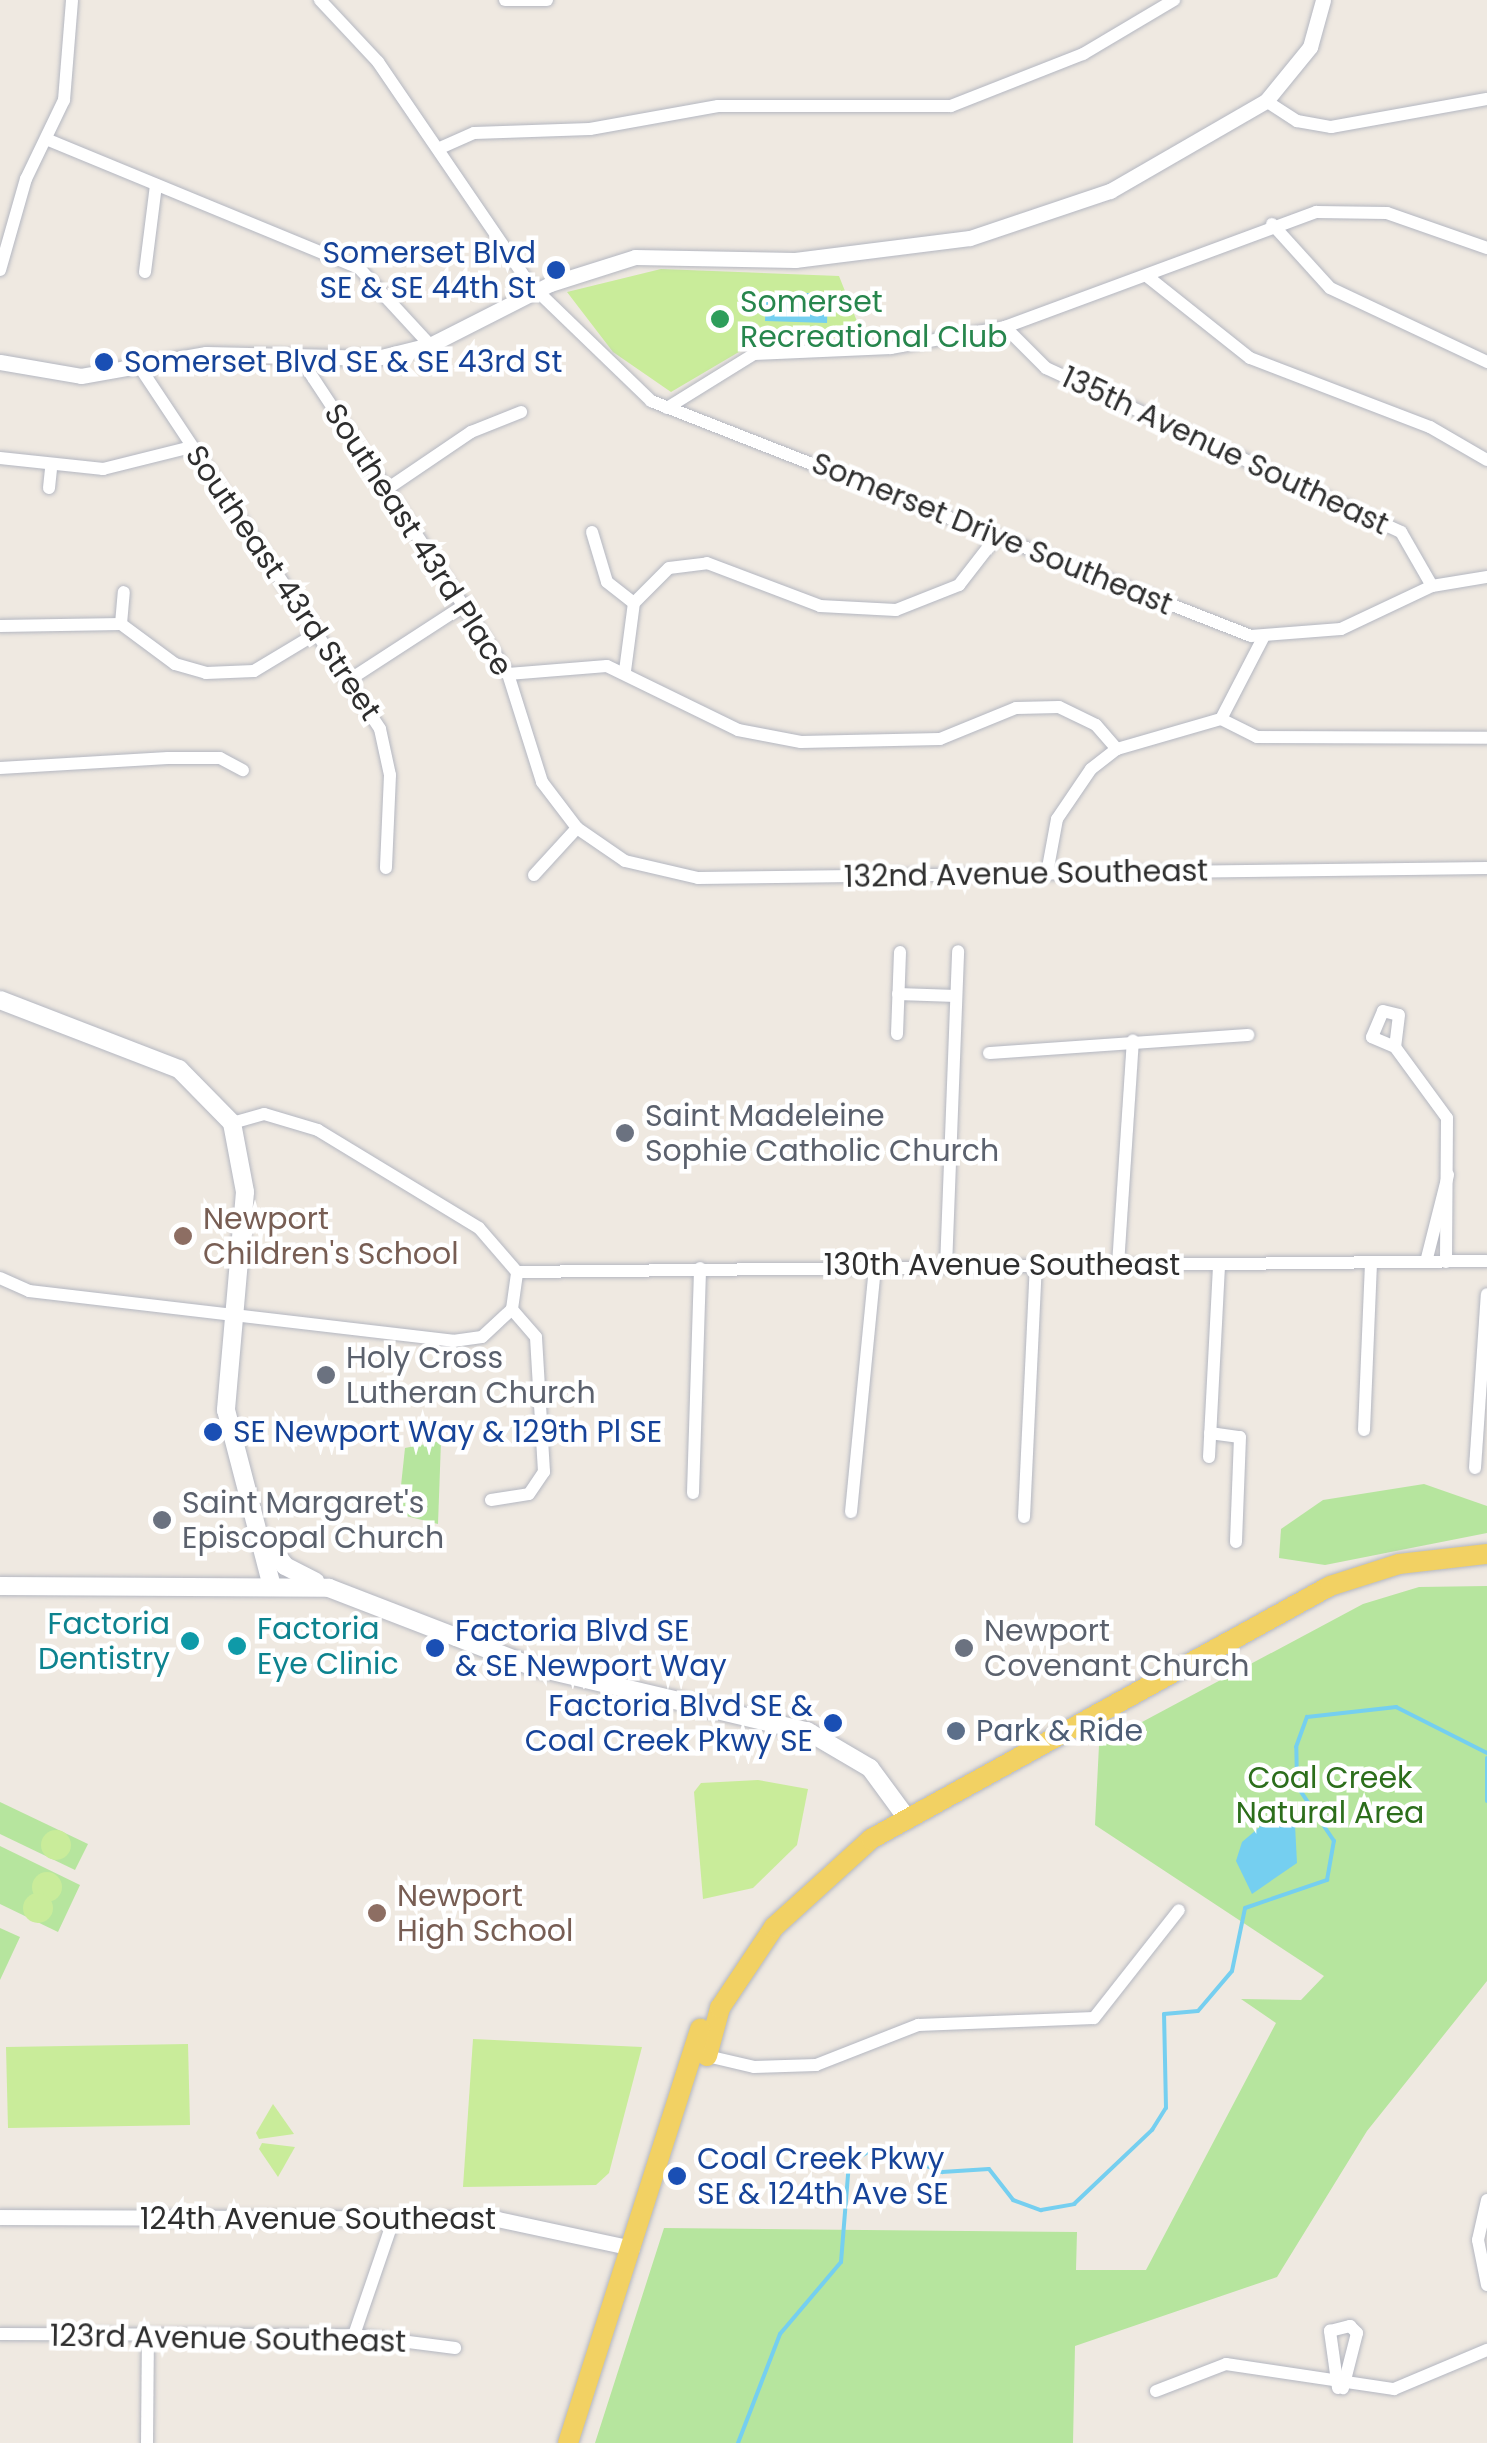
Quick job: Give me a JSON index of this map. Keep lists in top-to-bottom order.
{
  "streets": {
    "street": [
      "135th Avenue Southeast",
      "Somerset Drive Southeast",
      "Southeast 43rd Place",
      "Southeast 43rd Street",
      "132nd Avenue Southeast",
      "130th Avenue Southeast",
      "124th Avenue Southeast",
      "123rd Avenue Southeast"
    ]
  },
  "crossings": [
    ["135th Avenue Southeast", "Somerset Drive Southeast"],
    ["Southeast 43rd Place", "132nd Avenue Southeast"]
  ],
  "parks": ["Coal Creek Natural Area"],
  "places": [
    "Somerset Blvd SE & SE 44th St",
    "Somerset Recreational Club",
    "Somerset Blvd SE & SE 43rd St",
    "Saint Madeleine Sophie Catholic Church",
    "Newport Children's School",
    "Holy Cross Lutheran Church",
    "SE Newport Way & 129th Pl SE",
    "Saint Margaret's Episcopal Church",
    "Factoria Dentistry",
    "Factoria Eye Clinic",
    "Factoria Blvd SE & SE Newport Way",
    "Newport Covenant Church",
    "Factoria Blvd SE & Coal Creek Pkwy SE",
    "Park & Ride",
    "Newport High School",
    "Coal Creek Pkwy SE & 124th Ave SE"
  ]
}
